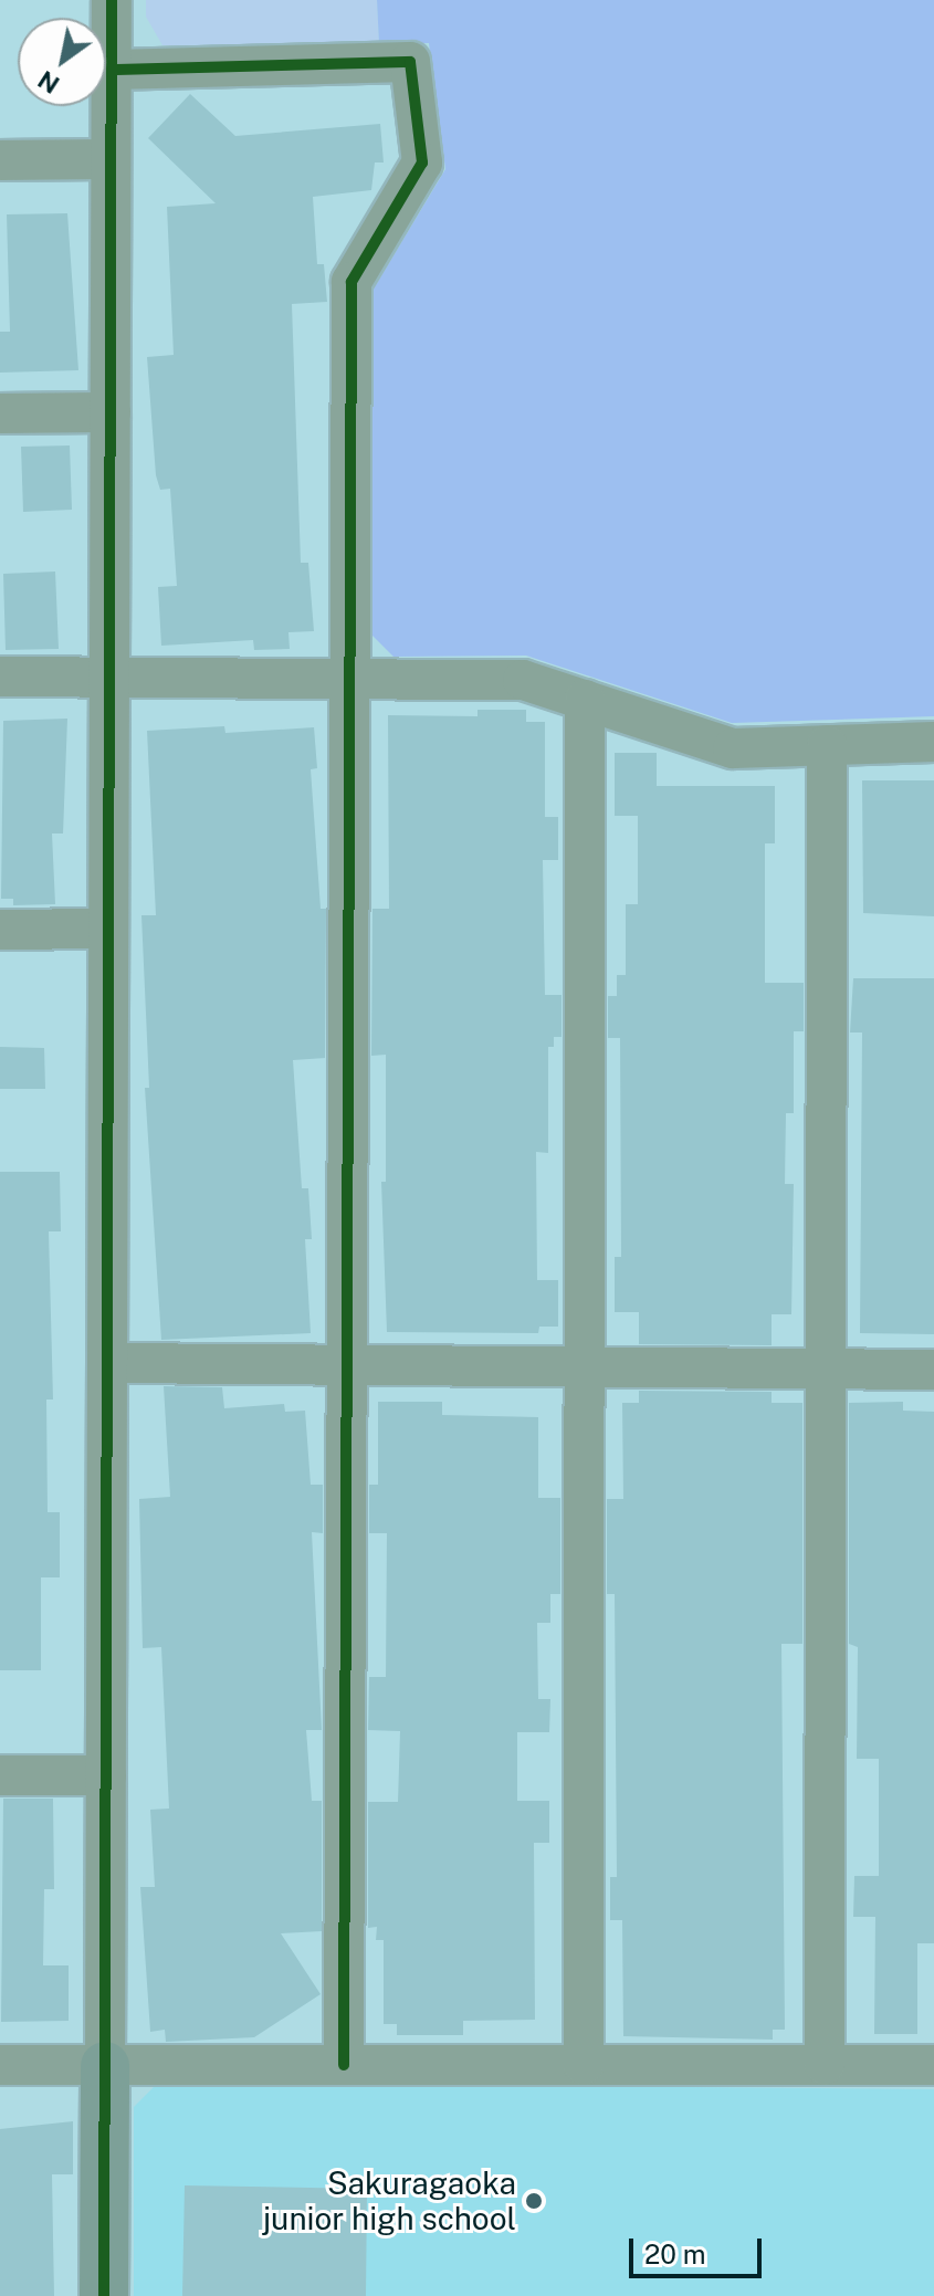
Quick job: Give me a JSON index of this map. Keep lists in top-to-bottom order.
{
  "places": ["Sakuragaoka junior high school"],
  "scale_bar": "20 m",
  "north": "bottom left"
}
